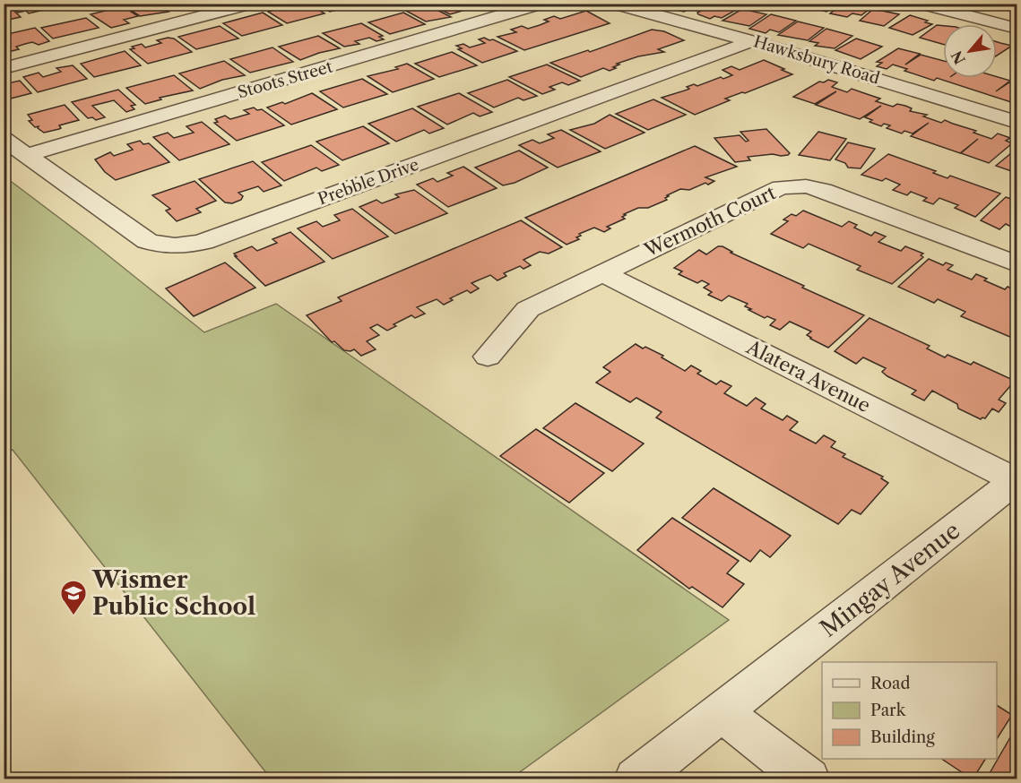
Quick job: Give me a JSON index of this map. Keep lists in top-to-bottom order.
{
  "streets": {
    "street": [
      "Hawksbury Road",
      "Stoots Street",
      "Prebble Drive",
      "Wermoth Court",
      "Alatera Avenue",
      "Mingay Avenue"
    ]
  },
  "crossings": [
    ["Hawksbury Road", "Prebble Drive"],
    ["Stoots Street", "Prebble Drive"],
    ["Wermoth Court", "Alatera Avenue"],
    ["Alatera Avenue", "Mingay Avenue"]
  ],
  "places": {
    "school or university": ["Wismer Public School"]
  },
  "legend": ["Road", "Park", "Building"],
  "north": "bottom left"
}
